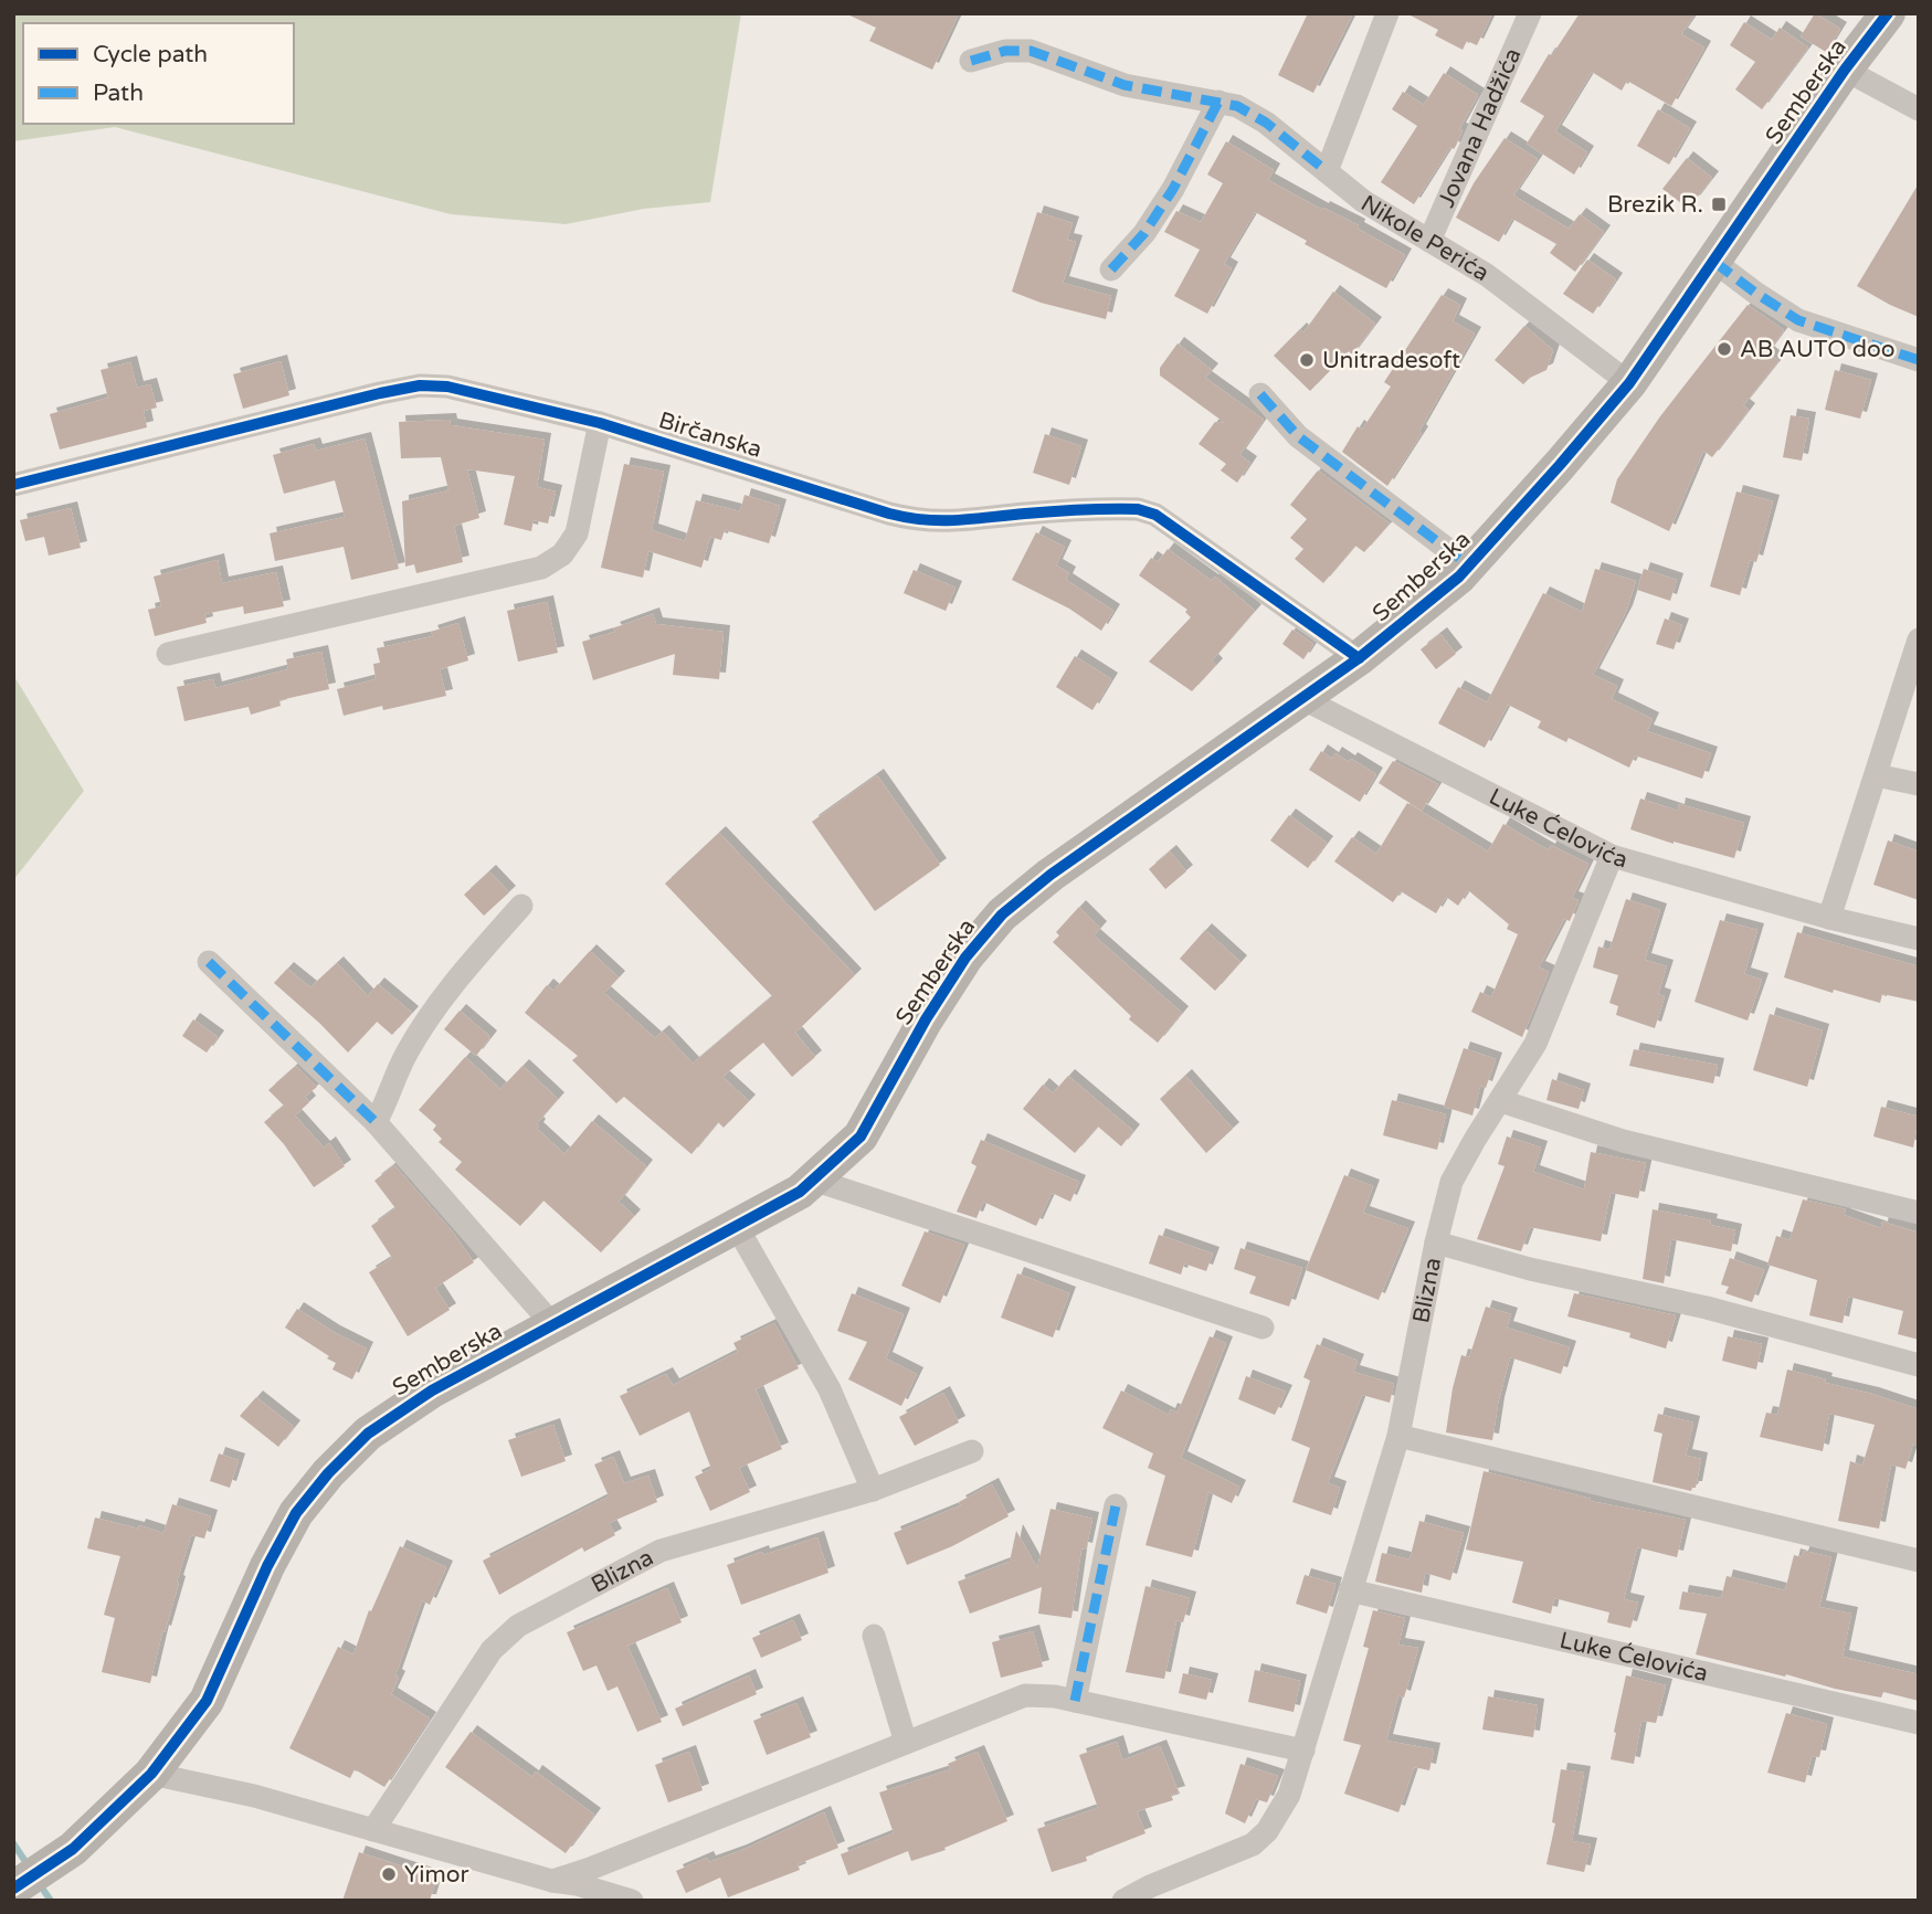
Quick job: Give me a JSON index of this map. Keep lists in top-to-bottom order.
{
  "streets": {
    "main road": ["Semberska"],
    "street": [
      "Jovana Hadžića",
      "Nikole Perića",
      "Birčanska",
      "Luke Ćelovića",
      "Blizna"
    ]
  },
  "crossings": [
    ["Semberska", "Nikole Perića"],
    ["Semberska", "Birčanska"],
    ["Semberska", "Luke Ćelovića"],
    ["Jovana Hadžića", "Nikole Perića"],
    ["Luke Ćelovića", "Blizna"]
  ],
  "places": {
    "transit": ["Brezik R."],
    "other": ["AB AUTO doo", "Unitradesoft", "Yimor"]
  },
  "legend": ["Cycle path", "Path"]
}
